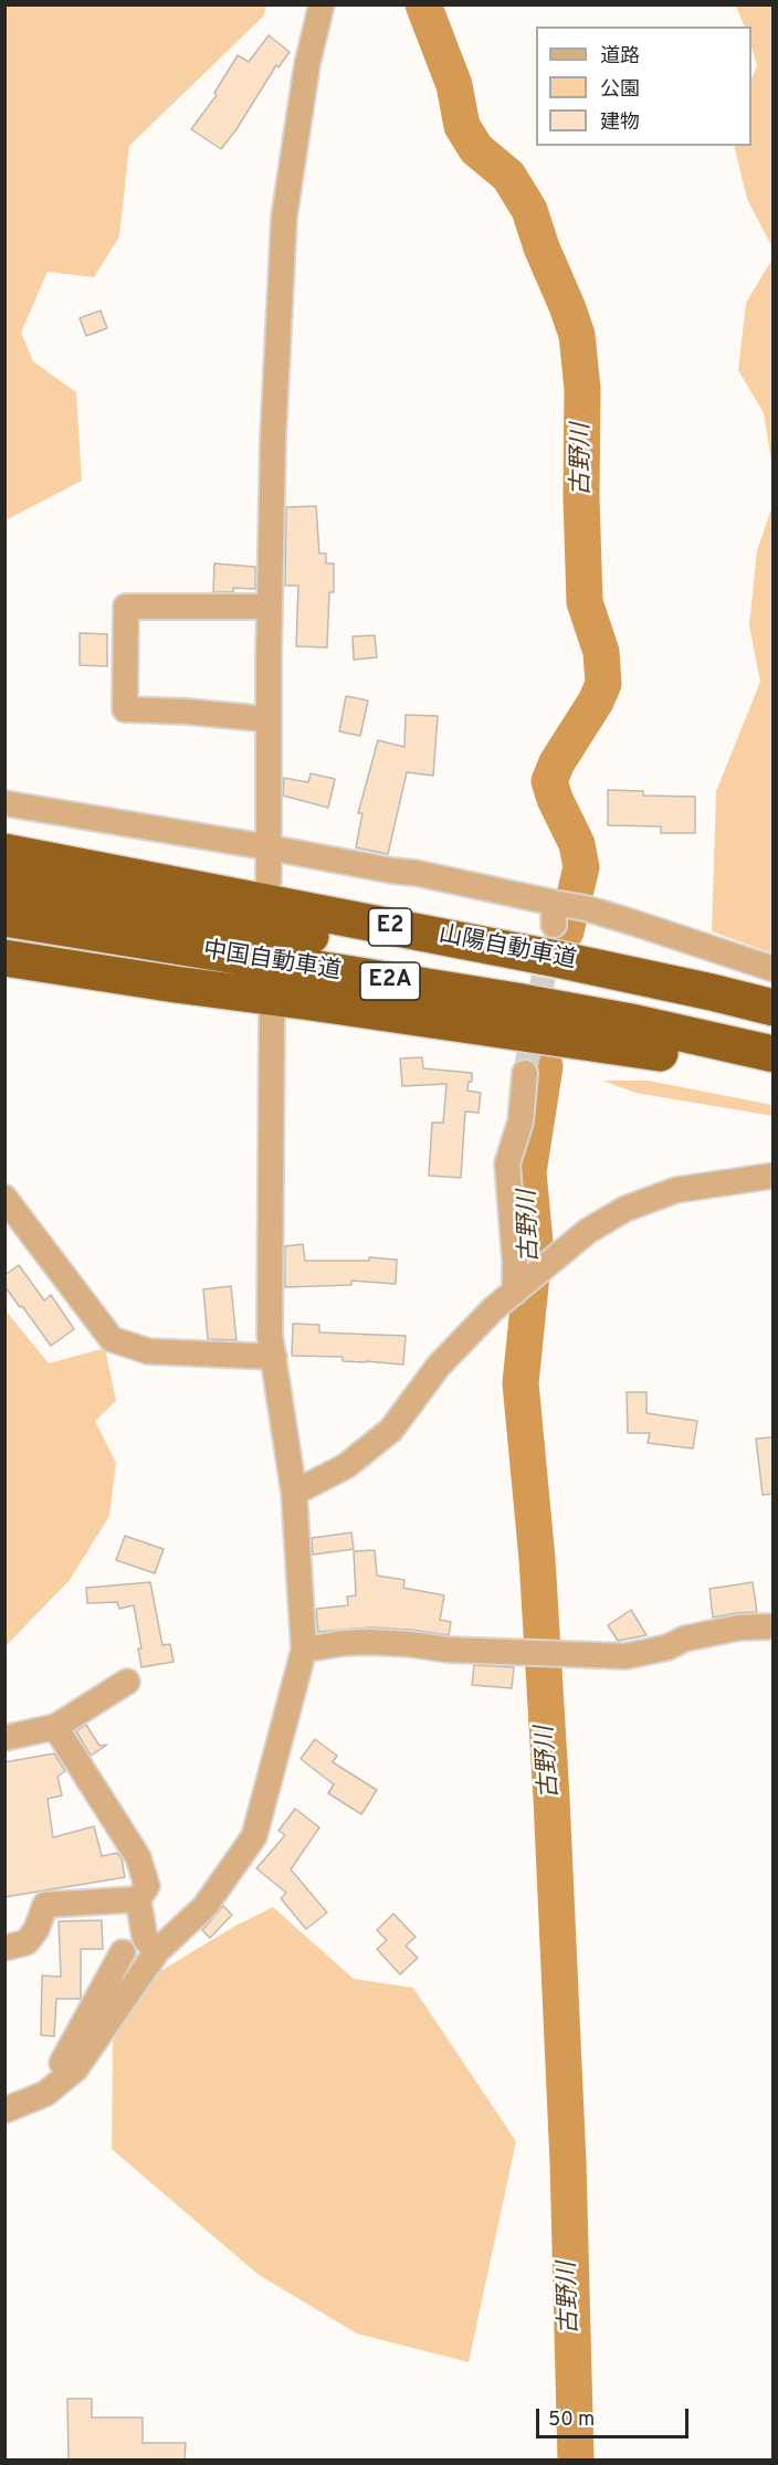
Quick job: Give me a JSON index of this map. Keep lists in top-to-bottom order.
{
  "streets": {
    "highway": [
      "E2",
      "山陽自動車道",
      "中国自動車道",
      "E2A"
    ]
  },
  "water": ["古野川"],
  "legend": ["道路", "公園", "建物"],
  "scale_bar": "50 m"
}
